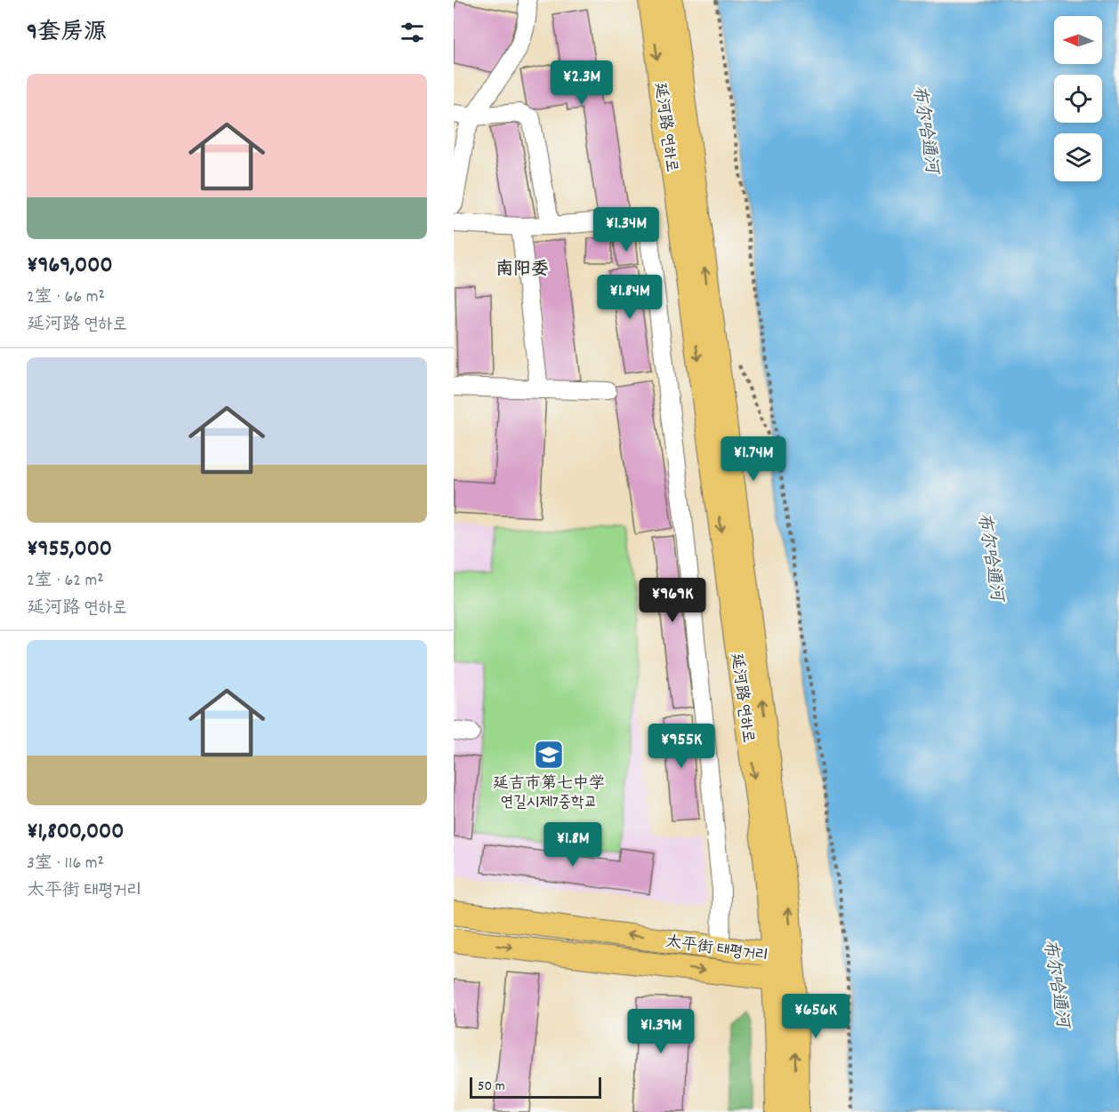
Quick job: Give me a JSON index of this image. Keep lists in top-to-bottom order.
{
  "streets": {
    "main road": ["延河路 연하로", "太平街 태평거리"]
  },
  "crossings": [
    ["延河路 연하로", "太平街 태평거리"]
  ],
  "districts": ["南阳委"],
  "water": ["布尔哈通河"],
  "places": {
    "school or university": ["延吉市第七中学 연길시제7중학교"]
  },
  "scale_bar": "50 m",
  "north": "left",
  "page": {
    "heading": "9套房源",
    "price": [
      "¥2.3M",
      "¥1.34M",
      "¥1.84M",
      "¥1.74M",
      "¥969K",
      "¥955K",
      "¥1.8M",
      "¥656K",
      "¥1.39M"
    ],
    "list": [
      {
        "name": "¥969,000",
        "note": "2室 · 66 m² · 延河路 연하로"
      },
      {
        "name": "¥955,000",
        "note": "2室 · 62 m² · 延河路 연하로"
      },
      {
        "name": "¥1,800,000",
        "note": "3室 · 116 m² · 太平街 태평거리"
      }
    ],
    "scale": "50 m"
  }
}
